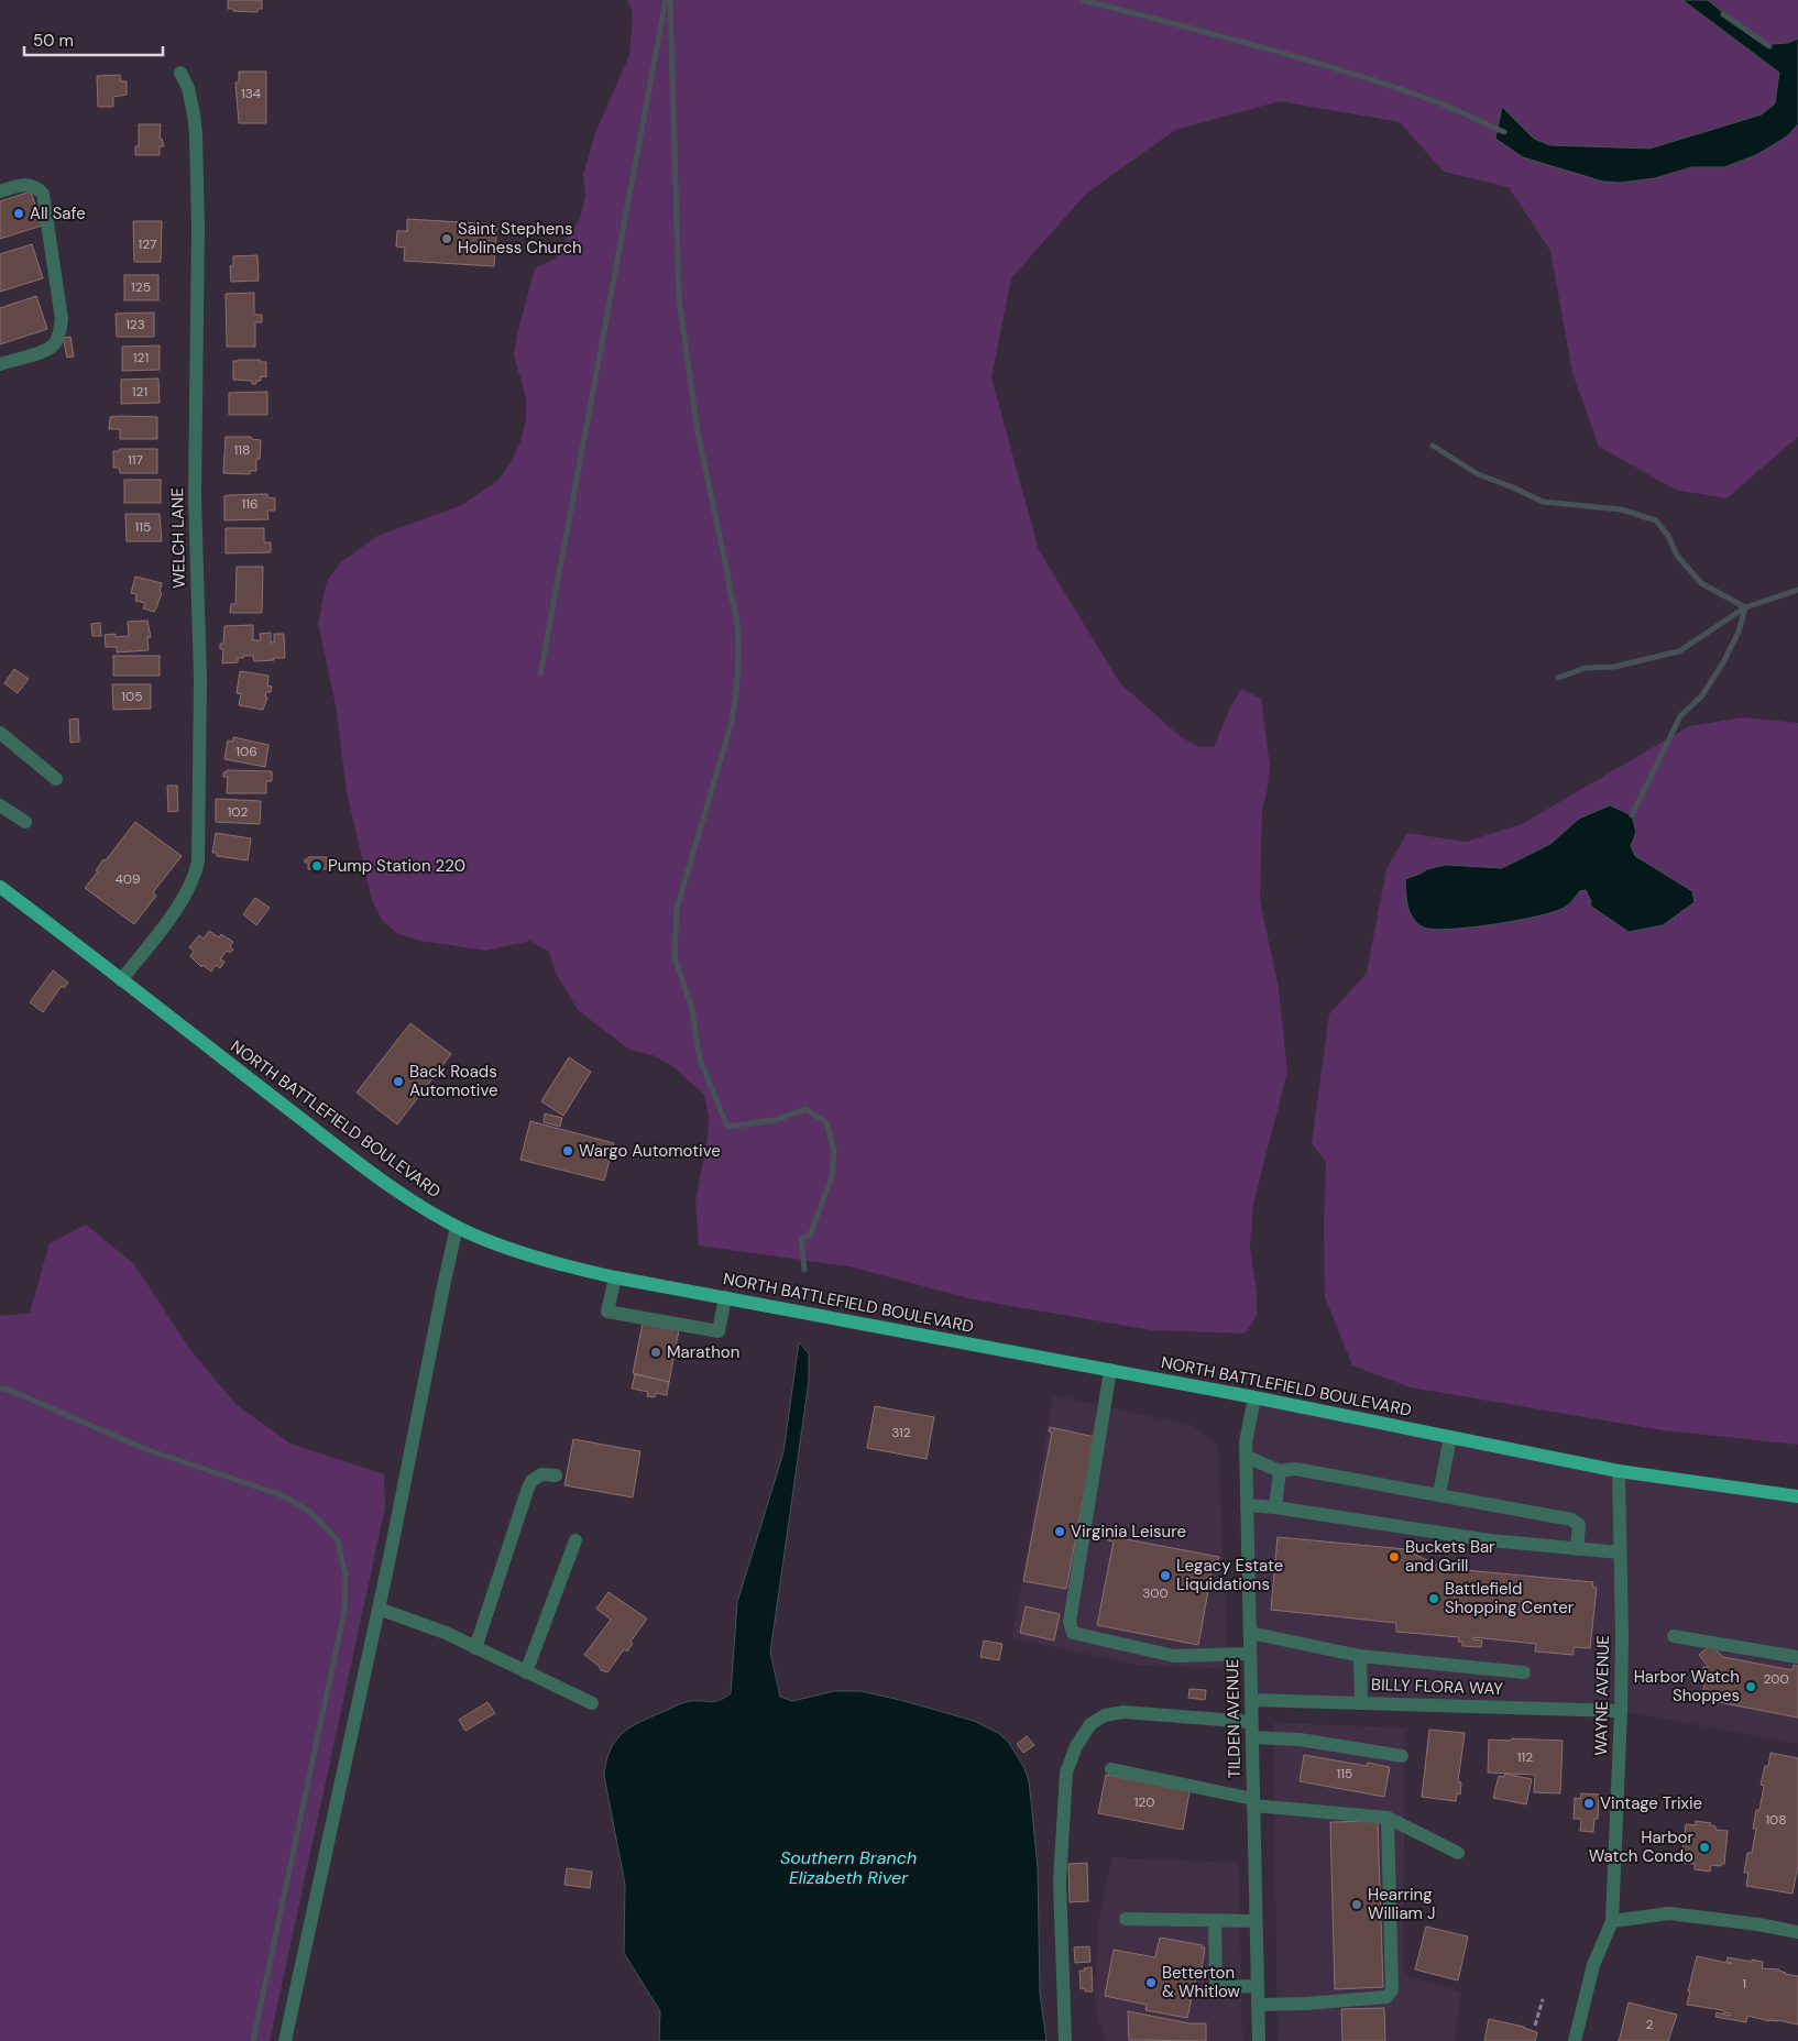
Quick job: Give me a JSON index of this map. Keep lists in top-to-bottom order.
{
  "streets": {
    "main road": ["NORTH BATTLEFIELD BOULEVARD"],
    "street": [
      "WELCH LANE",
      "BILLY FLORA WAY",
      "WAYNE AVENUE",
      "TILDEN AVENUE"
    ]
  },
  "crossings": [
    ["WELCH LANE", "NORTH BATTLEFIELD BOULEVARD"],
    ["NORTH BATTLEFIELD BOULEVARD", "WAYNE AVENUE"],
    ["NORTH BATTLEFIELD BOULEVARD", "TILDEN AVENUE"],
    ["BILLY FLORA WAY", "WAYNE AVENUE"],
    ["BILLY FLORA WAY", "TILDEN AVENUE"]
  ],
  "water": ["Southern Branch Elizabeth River"],
  "places": [
    "All Safe",
    "Saint Stephens Holiness Church",
    "Pump Station 220",
    "Back Roads Automotive",
    "Wargo Automotive",
    "Marathon",
    "Virginia Leisure",
    "Buckets Bar and Grill",
    "Legacy Estate Liquidations",
    "Battlefield Shopping Center",
    "Harbor Watch Shoppes",
    "Vintage Trixie",
    "Harbor Watch Condo",
    "Hearring William J",
    "Betterton & Whitlow"
  ],
  "house_numbers": [
    "134",
    "127",
    "125",
    "123",
    "121",
    "121",
    "118",
    "117",
    "116",
    "115",
    "105",
    "106",
    "102",
    "409",
    "312",
    "300",
    "200",
    "112",
    "115",
    "120",
    "108",
    "1",
    "2"
  ],
  "scale_bar": "50 m"
}
